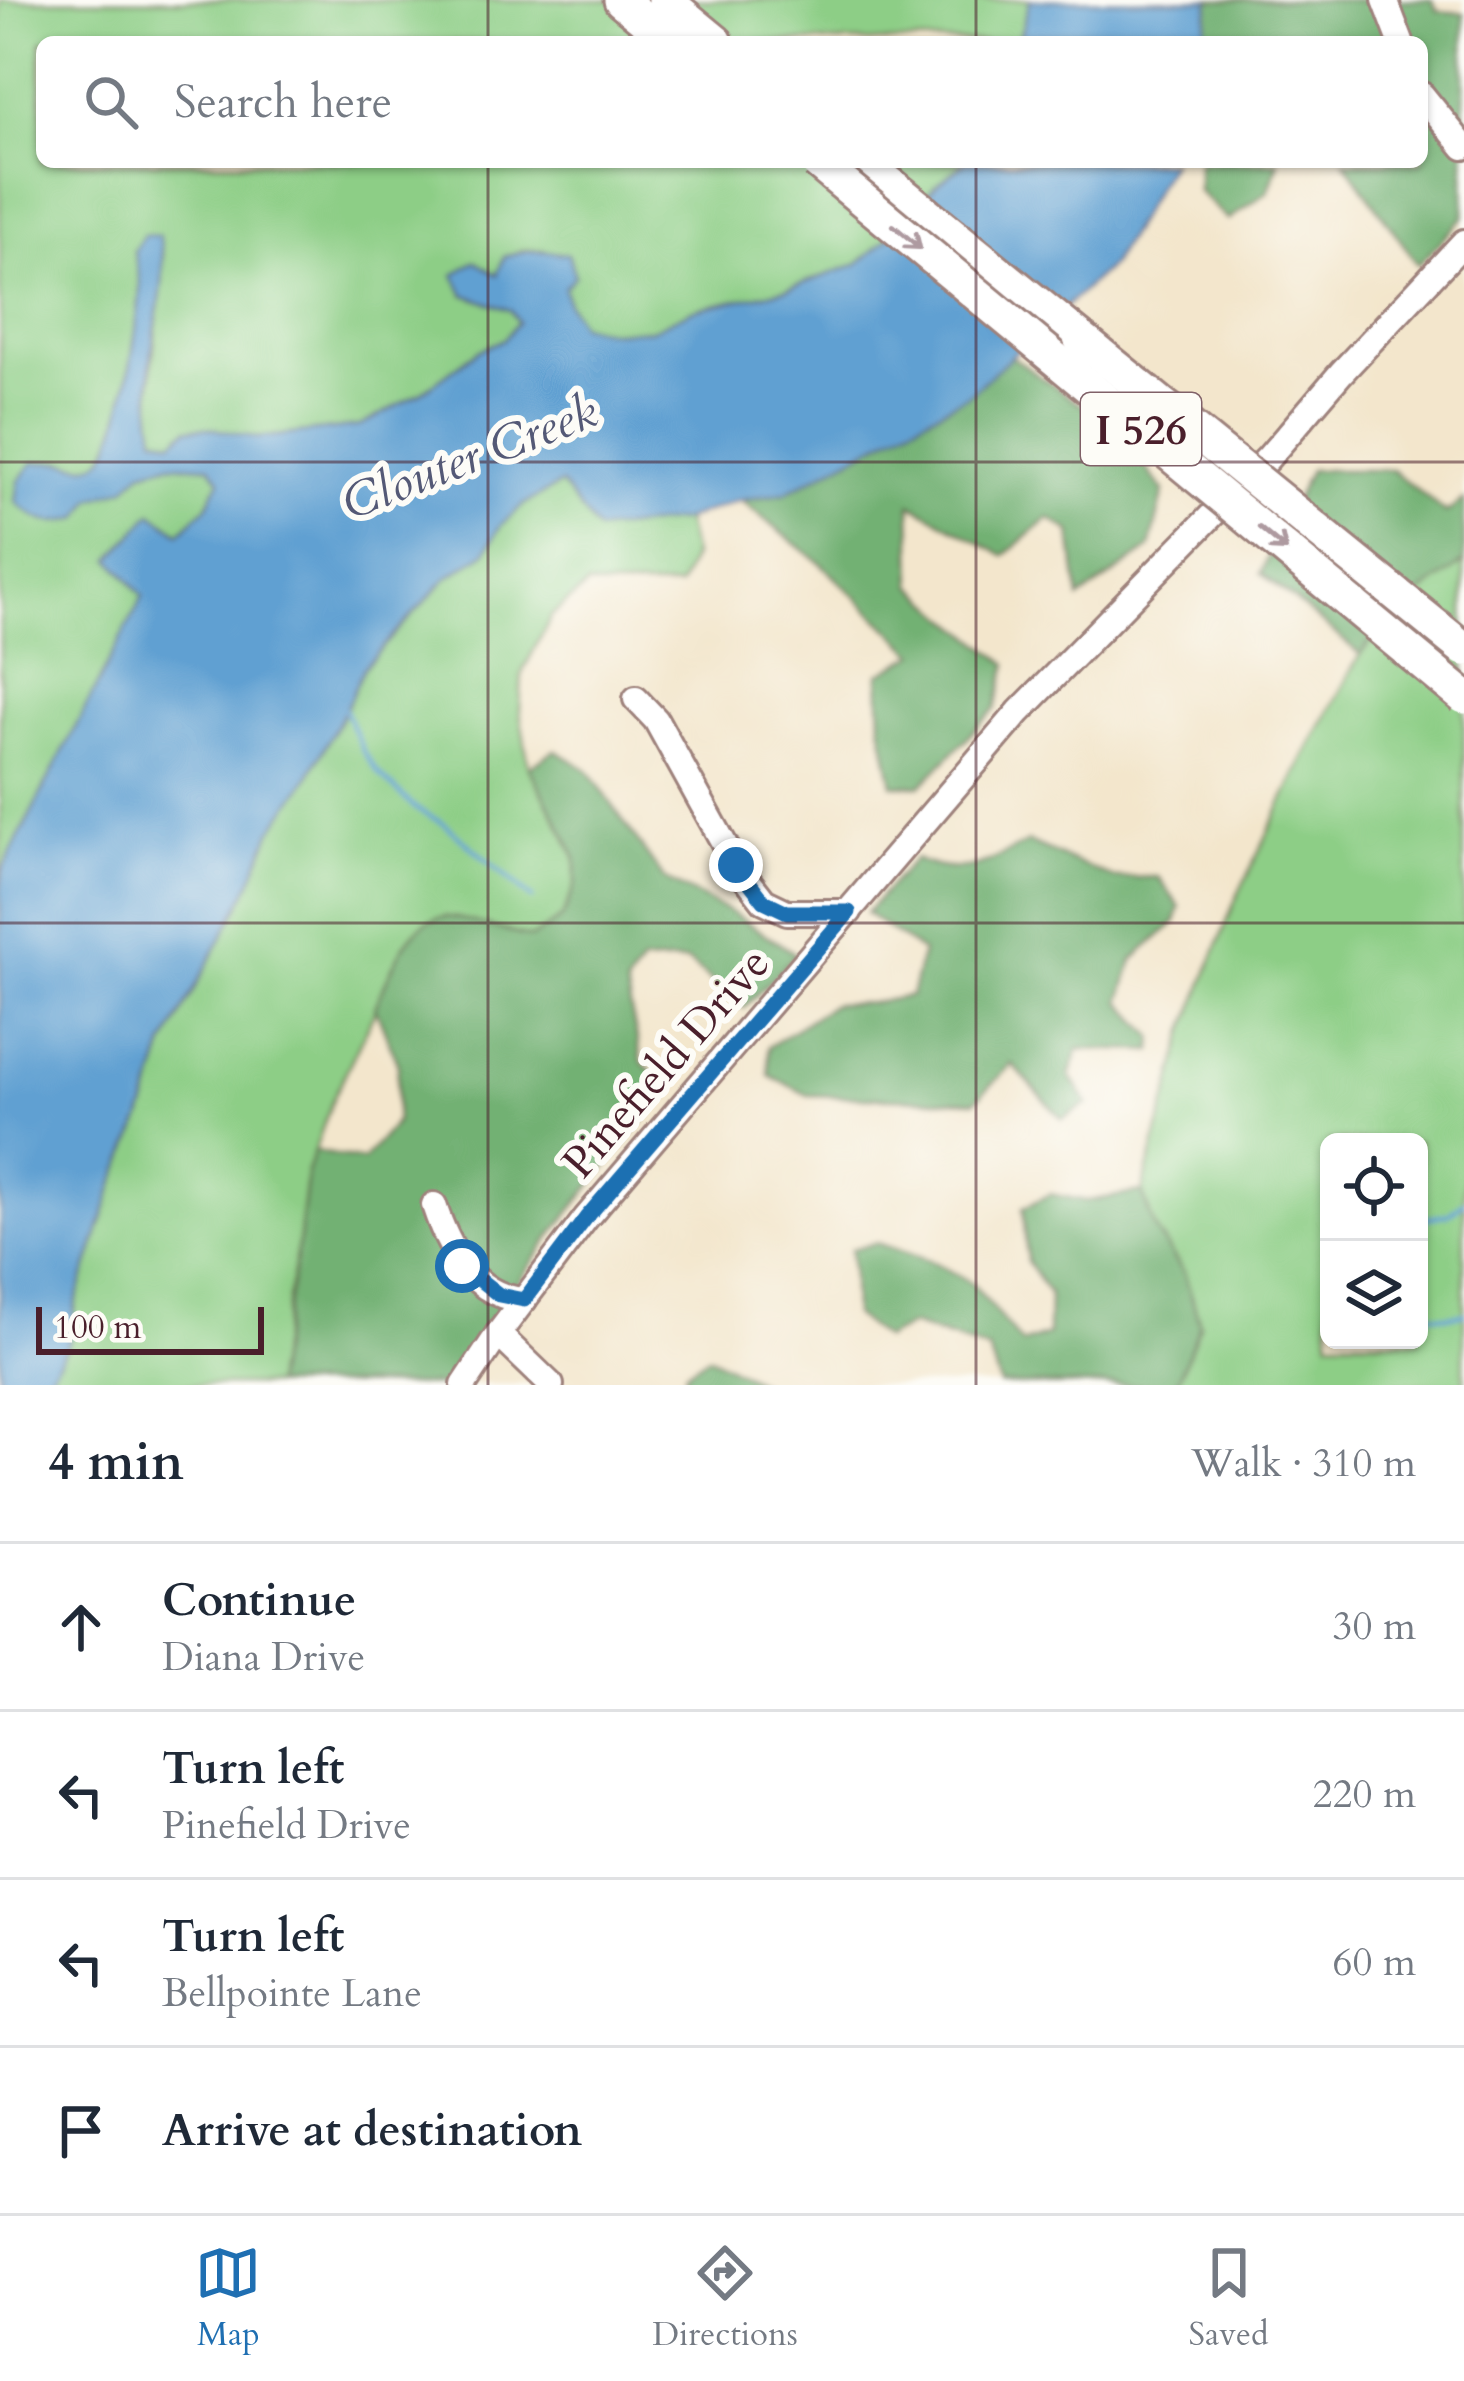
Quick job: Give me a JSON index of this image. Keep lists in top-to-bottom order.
{
  "streets": {
    "highway": ["I 526"],
    "street": ["Pinefield Drive"]
  },
  "water": ["Clouter Creek"],
  "scale_bar": "100 m",
  "page": {
    "search": "Search here",
    "scale": "100 m",
    "heading": ["4 min", "Walk · 310 m"],
    "list": [
      ["Continue", "Diana Drive", "30 m"],
      ["Turn left", "Pinefield Drive", "220 m"],
      ["Turn left", "Bellpointe Lane", "60 m"],
      "Arrive at destination"
    ],
    "nav": ["Map", "Directions", "Saved"]
  }
}
